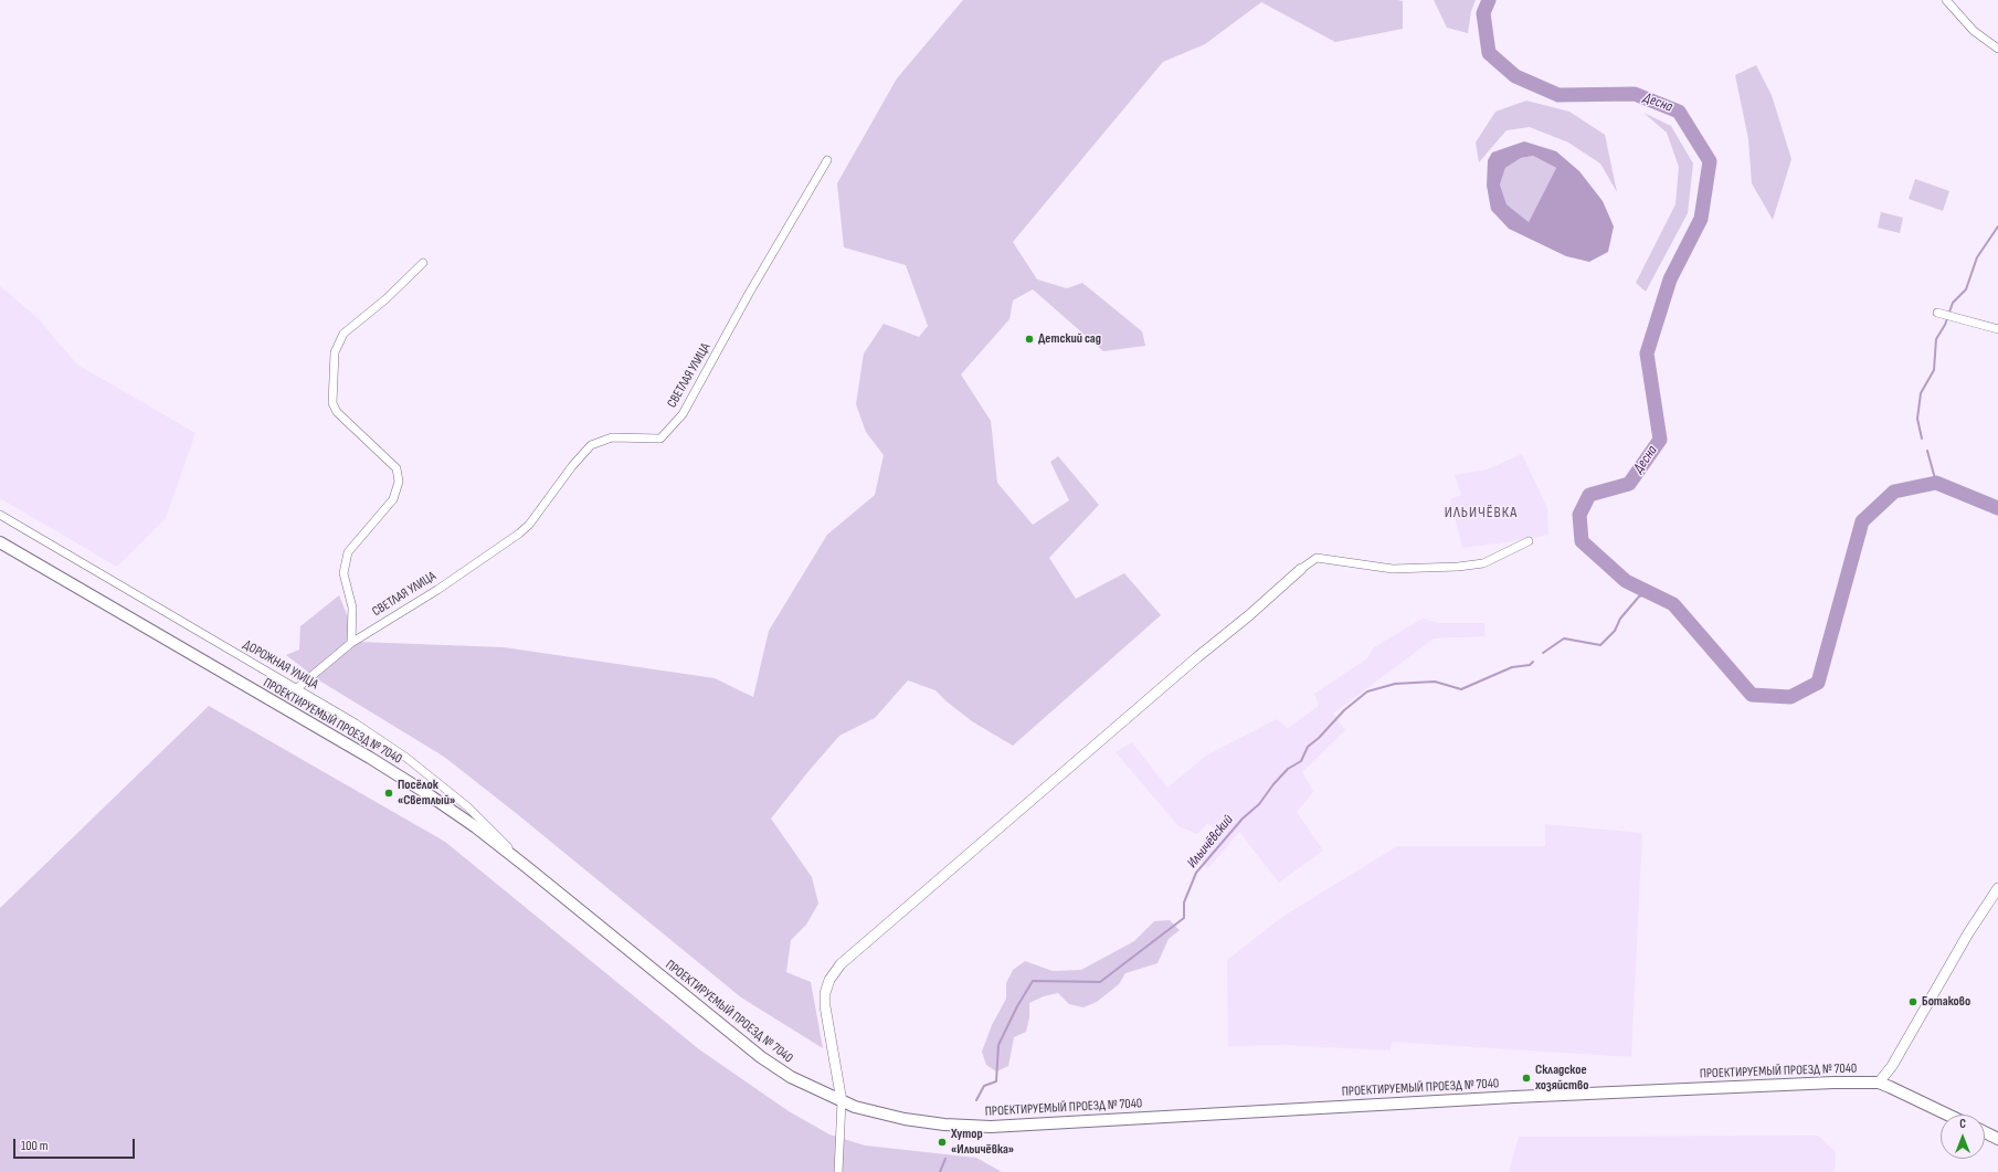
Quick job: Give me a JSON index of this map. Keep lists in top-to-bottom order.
{
  "streets": {
    "main road": ["ПРОЕКТИРУЕМЫЙ ПРОЕЗД № 7040"],
    "street": ["СВЕТЛАЯ УЛИЦА", "ДОРОЖНАЯ УЛИЦА"]
  },
  "crossings": [
    ["СВЕТЛАЯ УЛИЦА", "ДОРОЖНАЯ УЛИЦА"],
    ["ДОРОЖНАЯ УЛИЦА", "ПРОЕКТИРУЕМЫЙ ПРОЕЗД № 7040"]
  ],
  "districts": ["ИЛЬИЧЁВКА"],
  "water": ["Десна", "Ильичёвский"],
  "places": [
    "Детский сад",
    "Посёлок «Светлый»",
    "Ботаково",
    "Складское хозяйство",
    "Хутор «Ильичёвка»"
  ],
  "scale_bar": "100 m",
  "north": "top"
}
